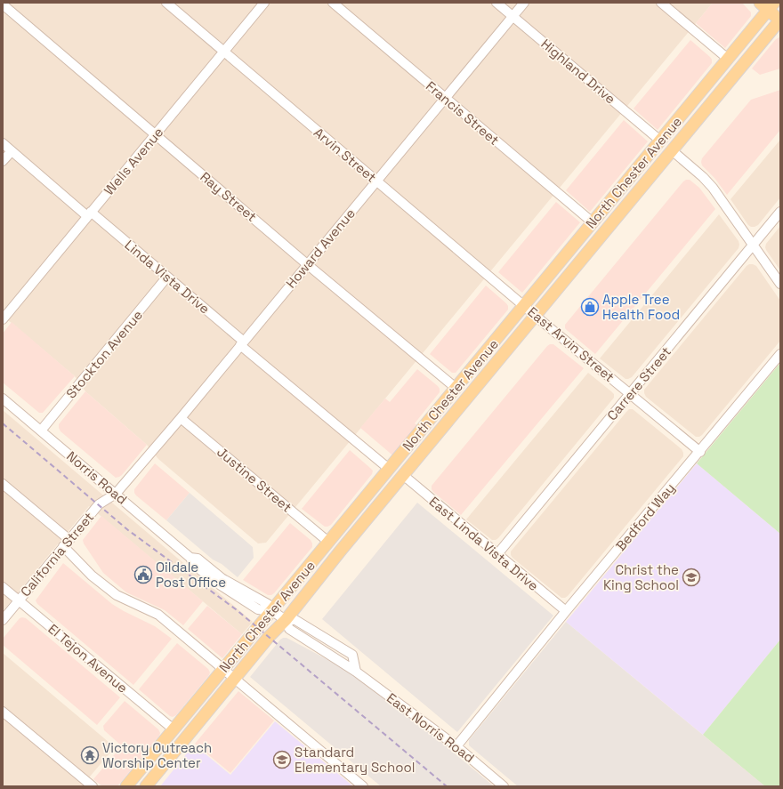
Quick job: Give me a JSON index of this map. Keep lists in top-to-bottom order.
{
  "streets": {
    "main road": ["North Chester Avenue"],
    "street": [
      "Highland Drive",
      "Francis Street",
      "Arvin Street",
      "Wells Avenue",
      "Ray Street",
      "Howard Avenue",
      "Linda Vista Drive",
      "East Arvin Street",
      "Stockton Avenue",
      "Carrere Street",
      "Norris Road",
      "Justine Street",
      "Bedford Way",
      "East Linda Vista Drive",
      "California Street",
      "El Tejon Avenue",
      "East Norris Road"
    ]
  },
  "crossings": [
    ["Highland Drive", "North Chester Avenue"],
    ["Highland Drive", "Howard Avenue"],
    ["Francis Street", "North Chester Avenue"],
    ["Francis Street", "Howard Avenue"],
    ["Arvin Street", "Wells Avenue"],
    ["Arvin Street", "North Chester Avenue"],
    ["Arvin Street", "Howard Avenue"],
    ["Arvin Street", "East Arvin Street"],
    ["Wells Avenue", "Ray Street"],
    ["Wells Avenue", "Linda Vista Drive"],
    ["North Chester Avenue", "Ray Street"],
    ["North Chester Avenue", "Linda Vista Drive"],
    ["North Chester Avenue", "East Arvin Street"],
    ["North Chester Avenue", "Norris Road"],
    ["North Chester Avenue", "Justine Street"],
    ["North Chester Avenue", "East Linda Vista Drive"],
    ["North Chester Avenue", "El Tejon Avenue"],
    ["North Chester Avenue", "East Norris Road"],
    ["Ray Street", "Howard Avenue"],
    ["Howard Avenue", "Linda Vista Drive"],
    ["Howard Avenue", "Norris Road"],
    ["Howard Avenue", "Justine Street"],
    ["Howard Avenue", "California Street"],
    ["Linda Vista Drive", "Stockton Avenue"],
    ["East Arvin Street", "Carrere Street"],
    ["East Arvin Street", "Bedford Way"],
    ["Stockton Avenue", "Norris Road"],
    ["Carrere Street", "East Linda Vista Drive"],
    ["Norris Road", "California Street"],
    ["Norris Road", "East Norris Road"],
    ["Bedford Way", "East Linda Vista Drive"],
    ["Bedford Way", "East Norris Road"],
    ["California Street", "El Tejon Avenue"]
  ],
  "places": {
    "shop": ["Apple Tree Health Food"],
    "public building": ["Oildale Post Office"],
    "school or university": ["Christ the King School", "Standard Elementary School"],
    "temple": ["Victory Outreach Worship Center"]
  }
}
